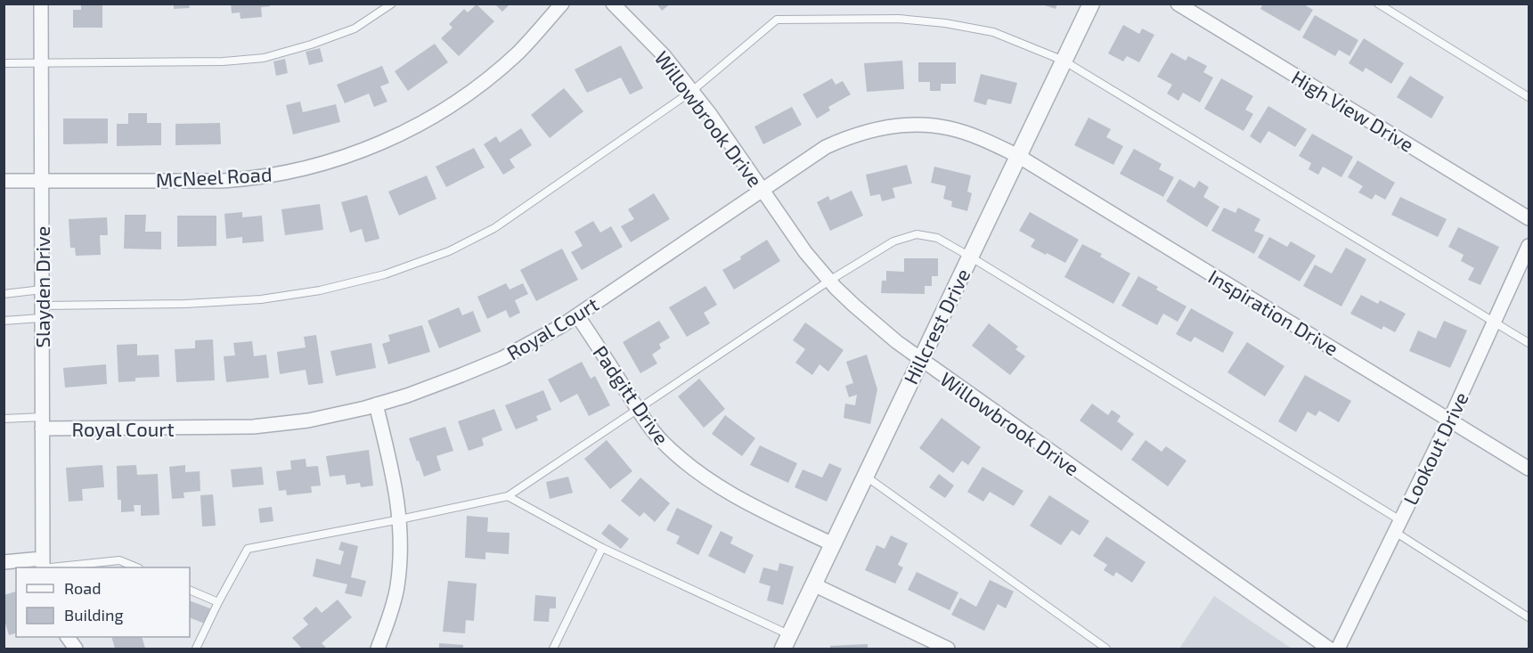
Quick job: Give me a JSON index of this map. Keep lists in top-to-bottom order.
{
  "streets": {
    "street": [
      "High View Drive",
      "Willowbrook Drive",
      "McNeel Road",
      "Slayden Drive",
      "Inspiration Drive",
      "Hillcrest Drive",
      "Royal Court",
      "Padgitt Drive",
      "Lookout Drive"
    ]
  },
  "crossings": [
    ["Willowbrook Drive", "Hillcrest Drive"],
    ["Willowbrook Drive", "Royal Court"],
    ["McNeel Road", "Slayden Drive"],
    ["Slayden Drive", "Royal Court"],
    ["Inspiration Drive", "Hillcrest Drive"],
    ["Inspiration Drive", "Royal Court"],
    ["Inspiration Drive", "Lookout Drive"],
    ["Hillcrest Drive", "Royal Court"],
    ["Hillcrest Drive", "Padgitt Drive"],
    ["Royal Court", "Padgitt Drive"]
  ],
  "legend": ["Road", "Building"]
}
